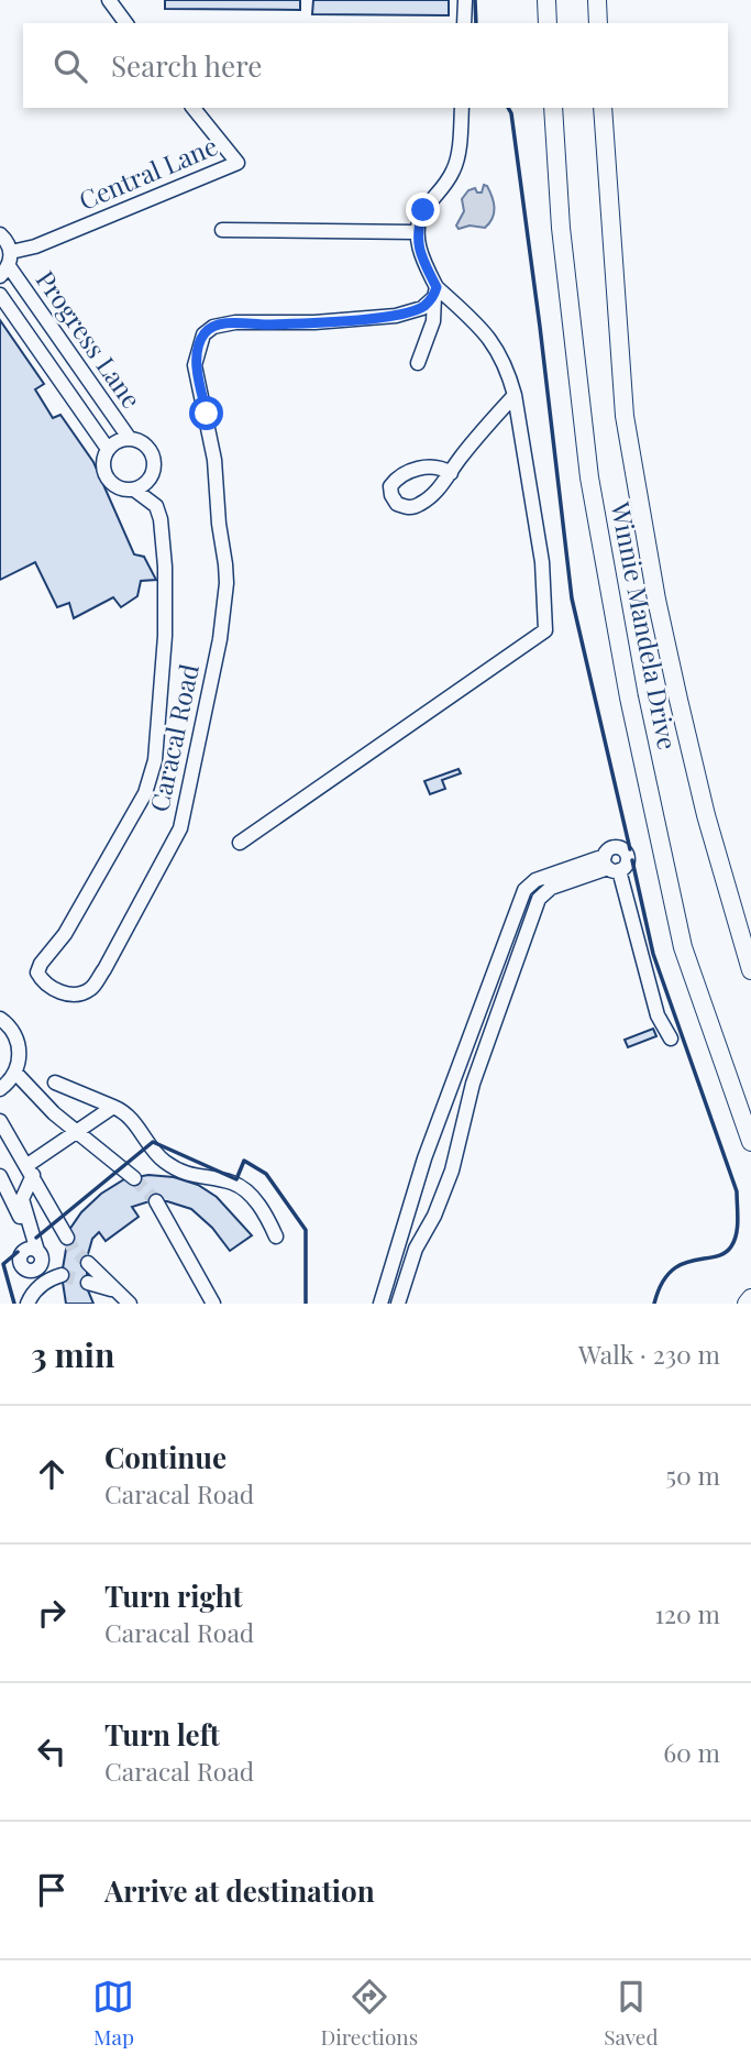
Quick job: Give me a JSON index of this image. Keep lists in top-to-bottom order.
{
  "streets": {
    "main road": ["Winnie Mandela Drive"],
    "street": ["Central Lane", "Progress Lane", "Caracal Road"]
  },
  "crossings": [
    ["Central Lane", "Progress Lane"],
    ["Progress Lane", "Caracal Road"]
  ],
  "page": {
    "search": "Search here",
    "heading": ["3 min", "Walk · 230 m"],
    "list": [
      ["Continue", "Caracal Road", "50 m"],
      ["Turn right", "Caracal Road", "120 m"],
      ["Turn left", "Caracal Road", "60 m"],
      "Arrive at destination"
    ],
    "nav": ["Map", "Directions", "Saved"]
  }
}
